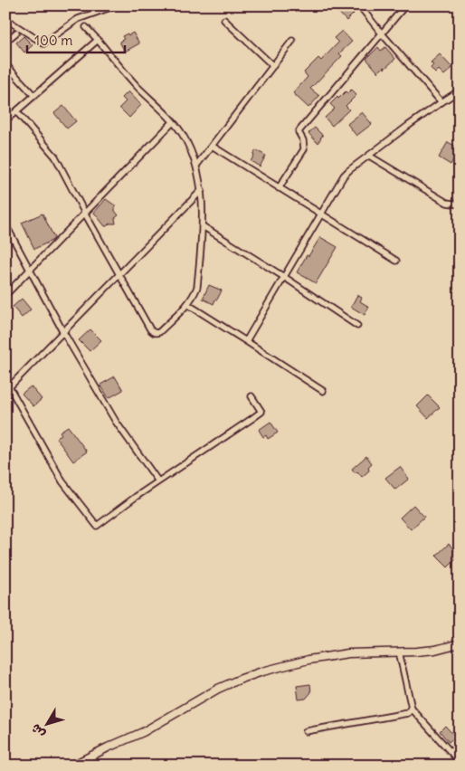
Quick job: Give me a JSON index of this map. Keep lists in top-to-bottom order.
{
  "scale_bar": "100 m",
  "north": "bottom left"
}
